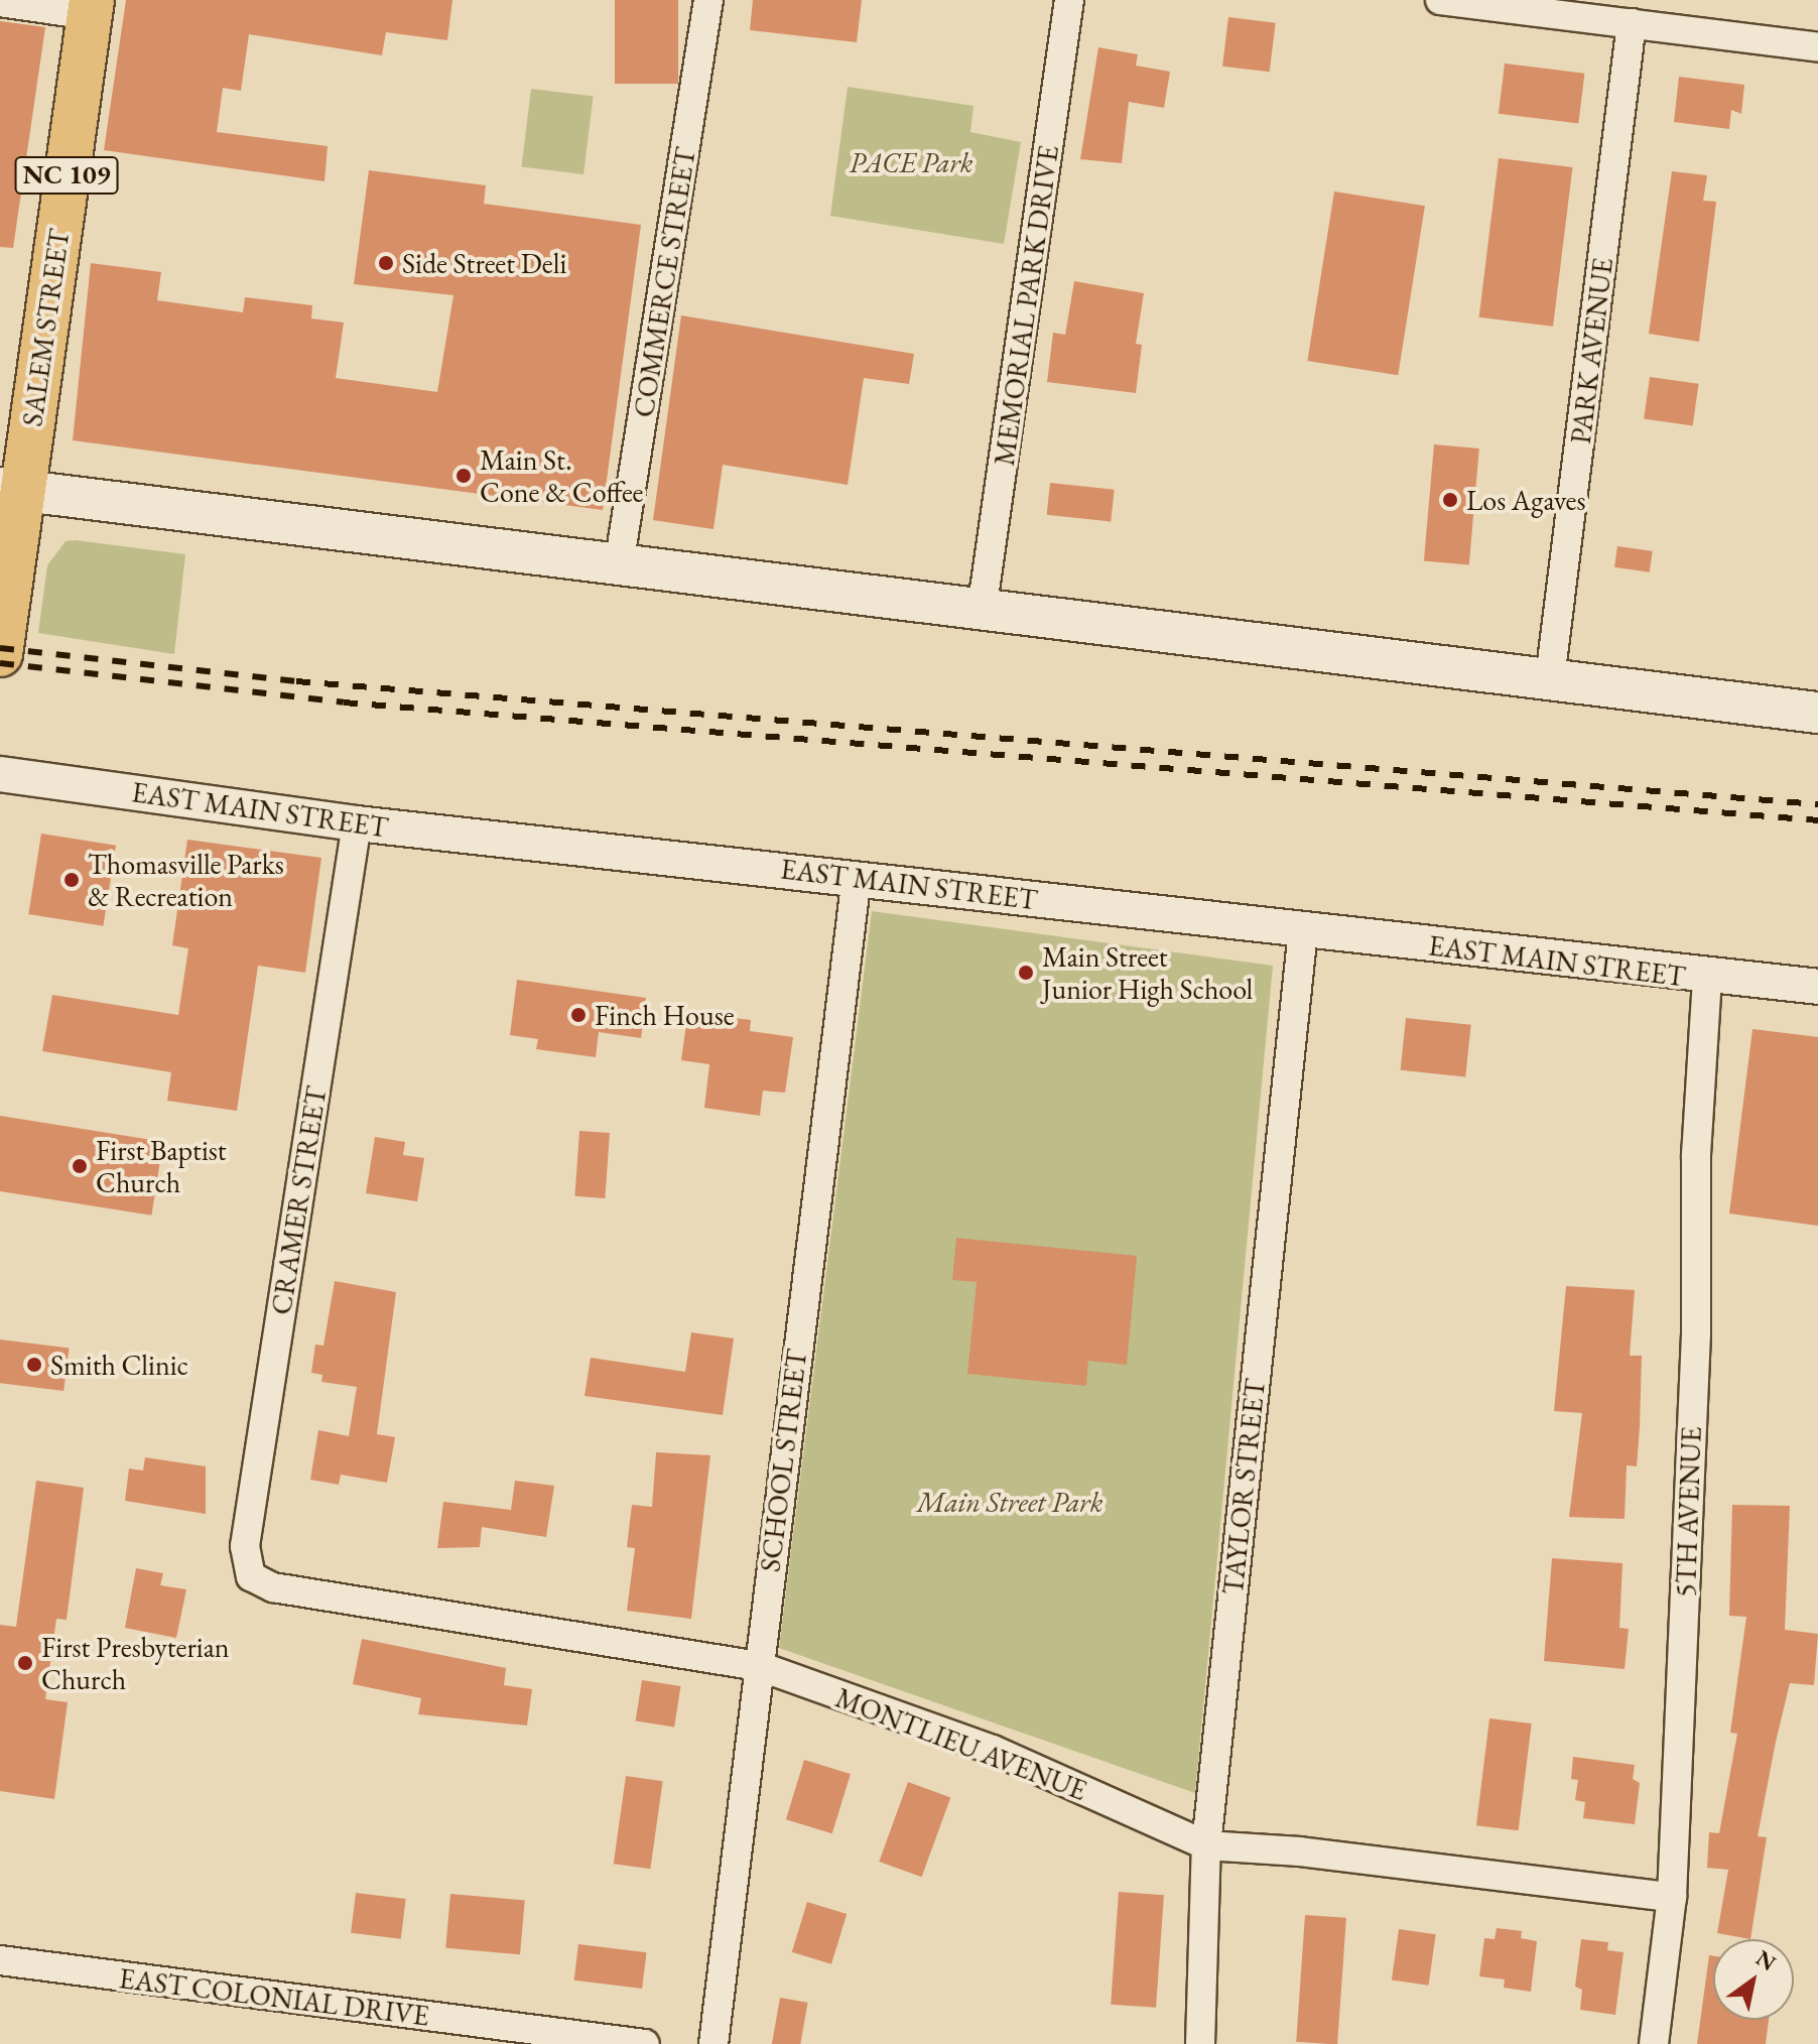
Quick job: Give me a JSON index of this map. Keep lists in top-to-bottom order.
{
  "streets": {
    "main road": ["NC 109", "SALEM STREET"],
    "street": [
      "COMMERCE STREET",
      "MEMORIAL PARK DRIVE",
      "PARK AVENUE",
      "EAST MAIN STREET",
      "CRAMER STREET",
      "SCHOOL STREET",
      "TAYLOR STREET",
      "5TH AVENUE",
      "MONTLIEU AVENUE",
      "EAST COLONIAL DRIVE"
    ]
  },
  "crossings": [
    ["EAST MAIN STREET", "CRAMER STREET"],
    ["EAST MAIN STREET", "SCHOOL STREET"],
    ["EAST MAIN STREET", "TAYLOR STREET"],
    ["EAST MAIN STREET", "5TH AVENUE"],
    ["CRAMER STREET", "MONTLIEU AVENUE"],
    ["SCHOOL STREET", "MONTLIEU AVENUE"],
    ["TAYLOR STREET", "MONTLIEU AVENUE"],
    ["5TH AVENUE", "MONTLIEU AVENUE"]
  ],
  "parks": ["PACE Park", "Main Street Park"],
  "places": [
    "Side Street Deli",
    "Main St. Cone & Coffee",
    "Los Agaves",
    "Thomasville Parks & Recreation",
    "Main Street Junior High School",
    "Finch House",
    "First Baptist Church",
    "Smith Clinic",
    "First Presbyterian Church"
  ],
  "north": "top right"
}
